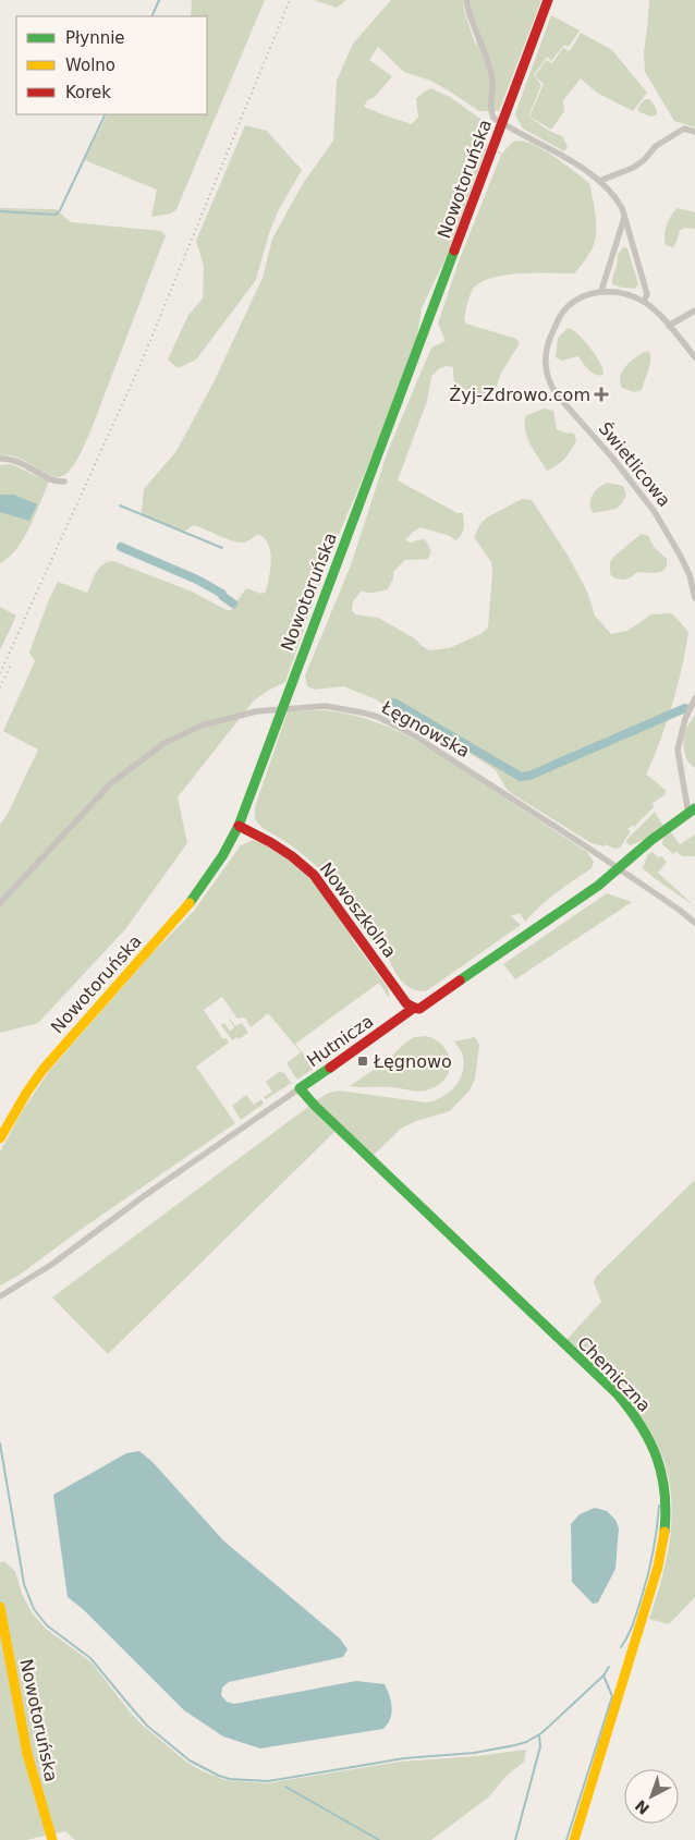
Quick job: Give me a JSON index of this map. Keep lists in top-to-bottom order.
{
  "streets": {
    "street": [
      "Nowotoruńska",
      "Świetlicowa",
      "Łęgnowska",
      "Nowoszkolna",
      "Hutnicza",
      "Chemiczna"
    ]
  },
  "crossings": [
    ["Nowotoruńska", "Nowoszkolna"],
    ["Łęgnowska", "Hutnicza"],
    ["Nowoszkolna", "Hutnicza"],
    ["Hutnicza", "Chemiczna"]
  ],
  "places": {
    "health": ["Żyj-Zdrowo.com"],
    "transit": ["Łęgnowo"]
  },
  "legend": ["Płynnie", "Wolno", "Korek"],
  "north": "bottom left"
}
